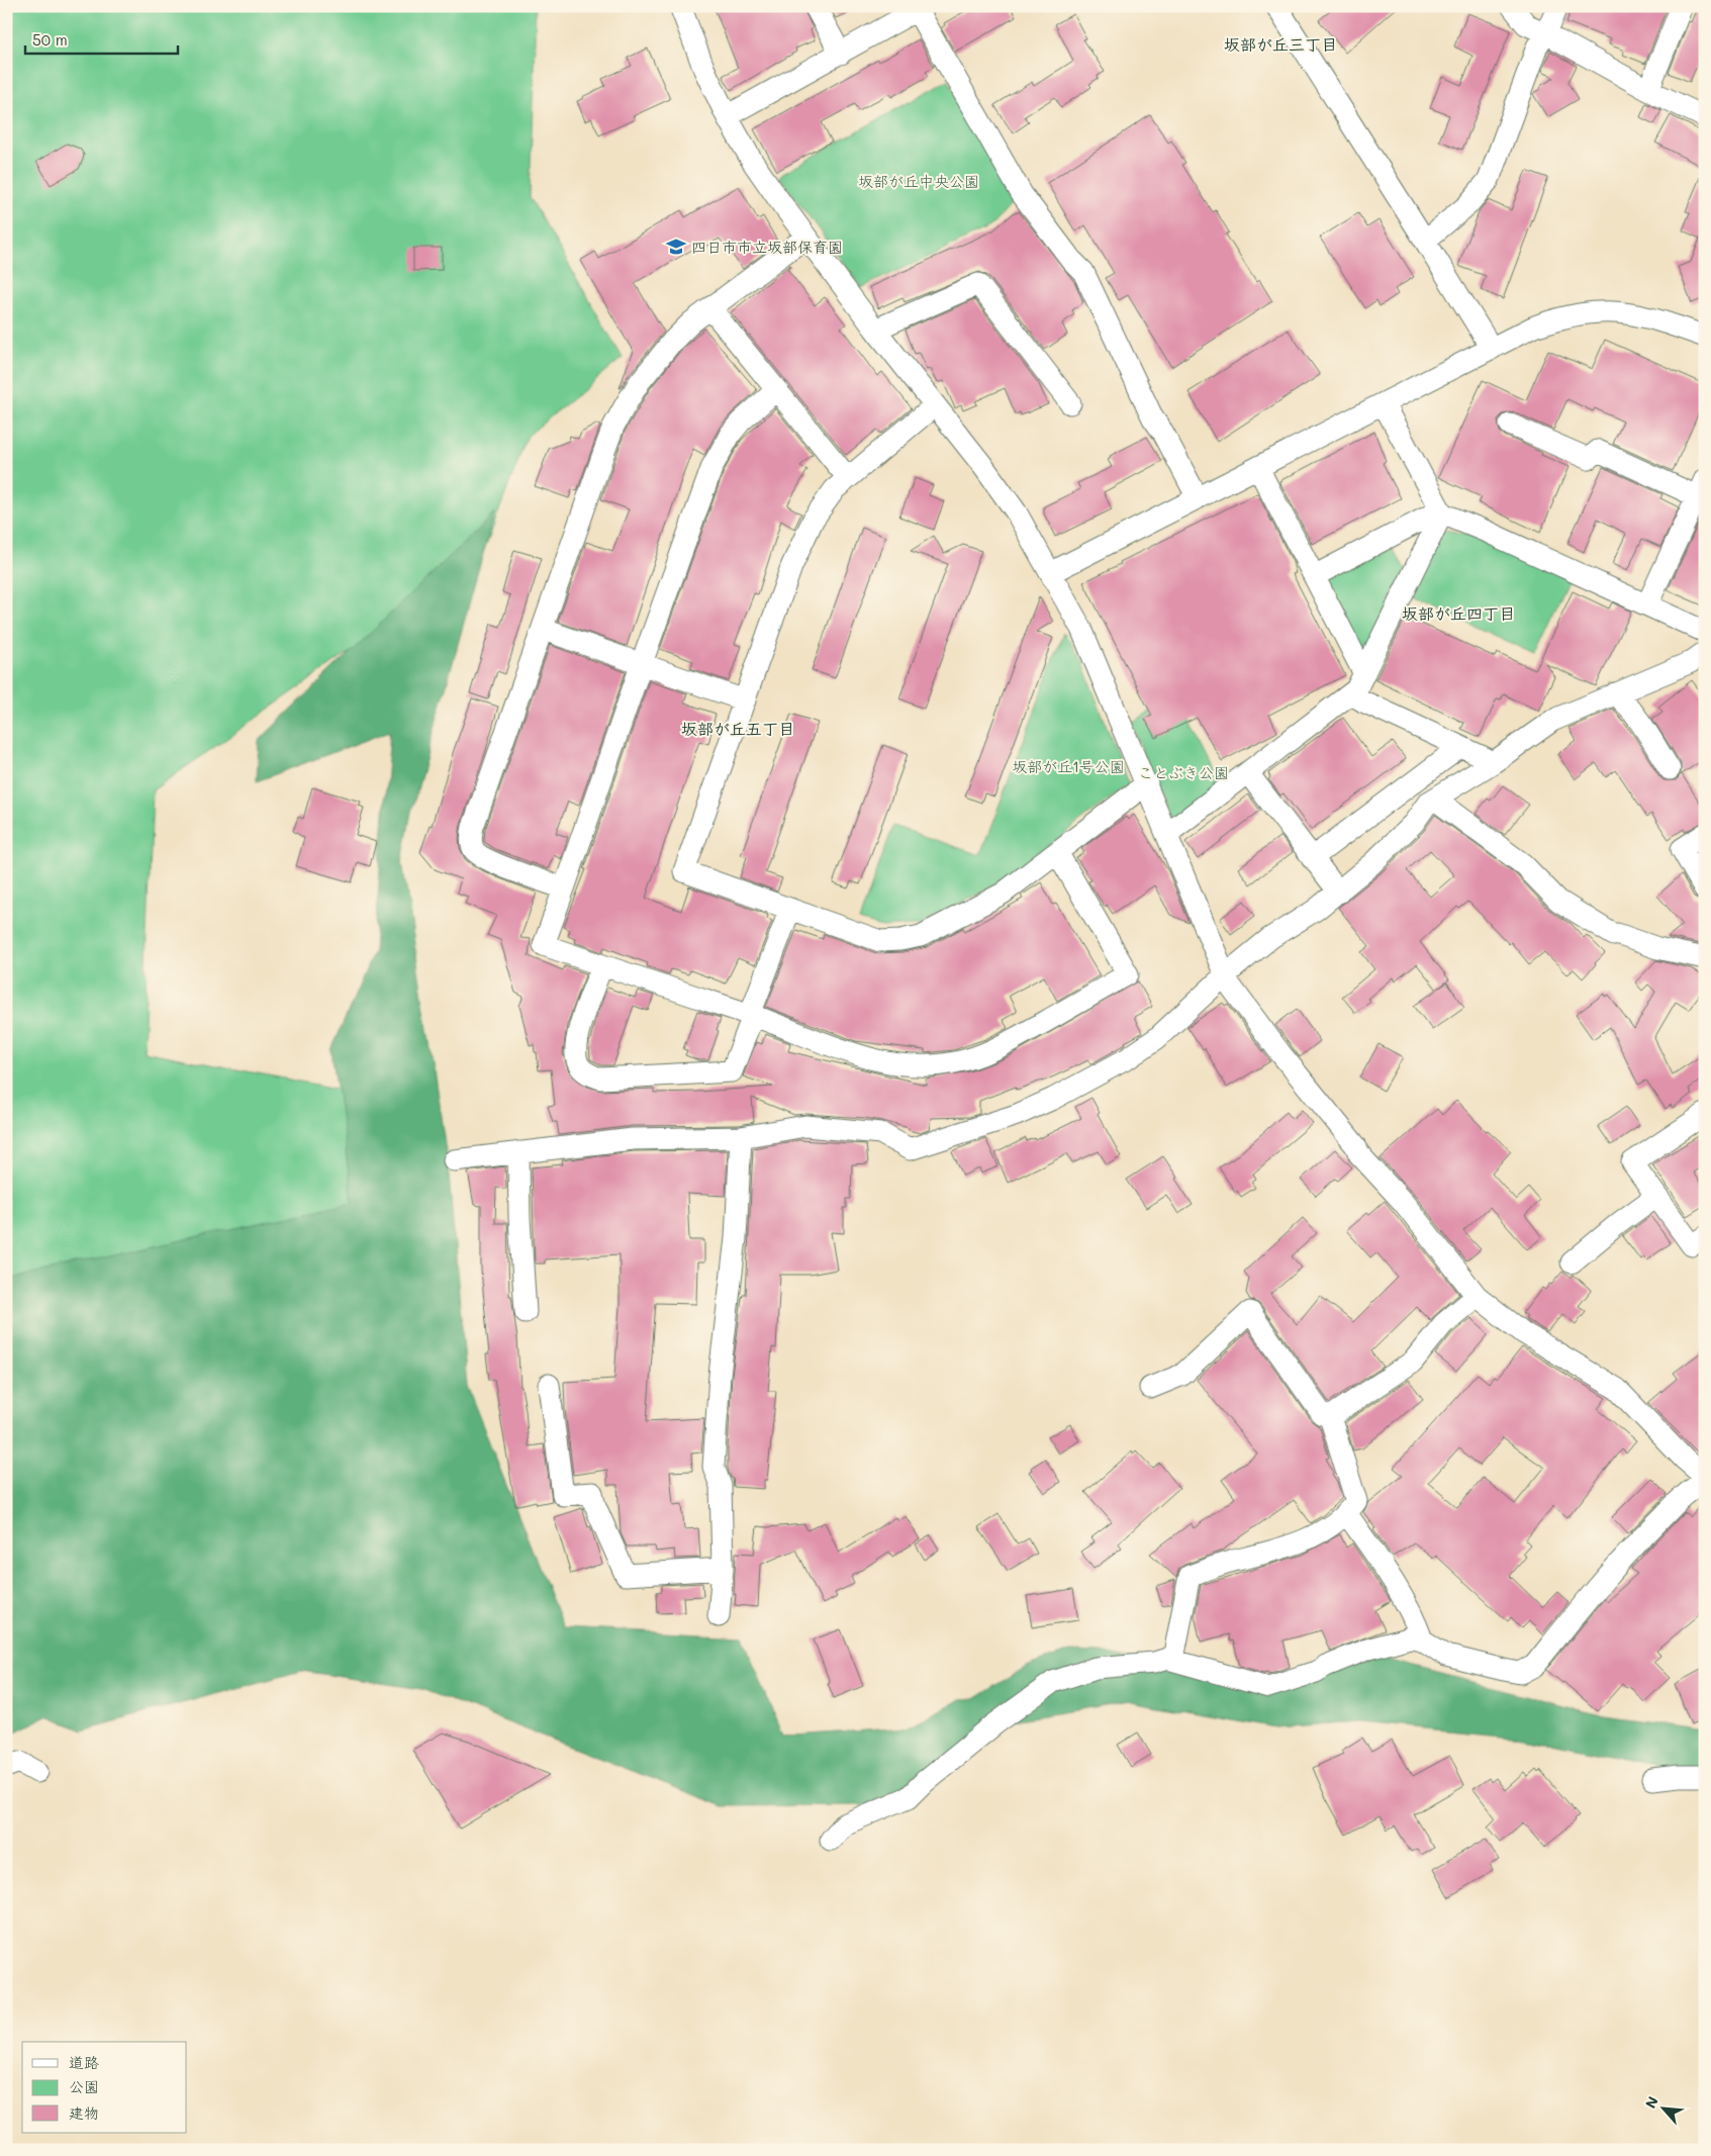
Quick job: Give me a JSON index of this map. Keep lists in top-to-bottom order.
{
  "districts": ["坂部が丘三丁目", "坂部が丘四丁目", "坂部が丘五丁目"],
  "parks": ["坂部が丘中央公園", "坂部が丘1号公園", "ことぶき公園"],
  "places": {
    "school or university": ["四日市市立坂部保育園"]
  },
  "legend": ["道路", "公園", "建物"],
  "scale_bar": "50 m",
  "north": "top left"
}
